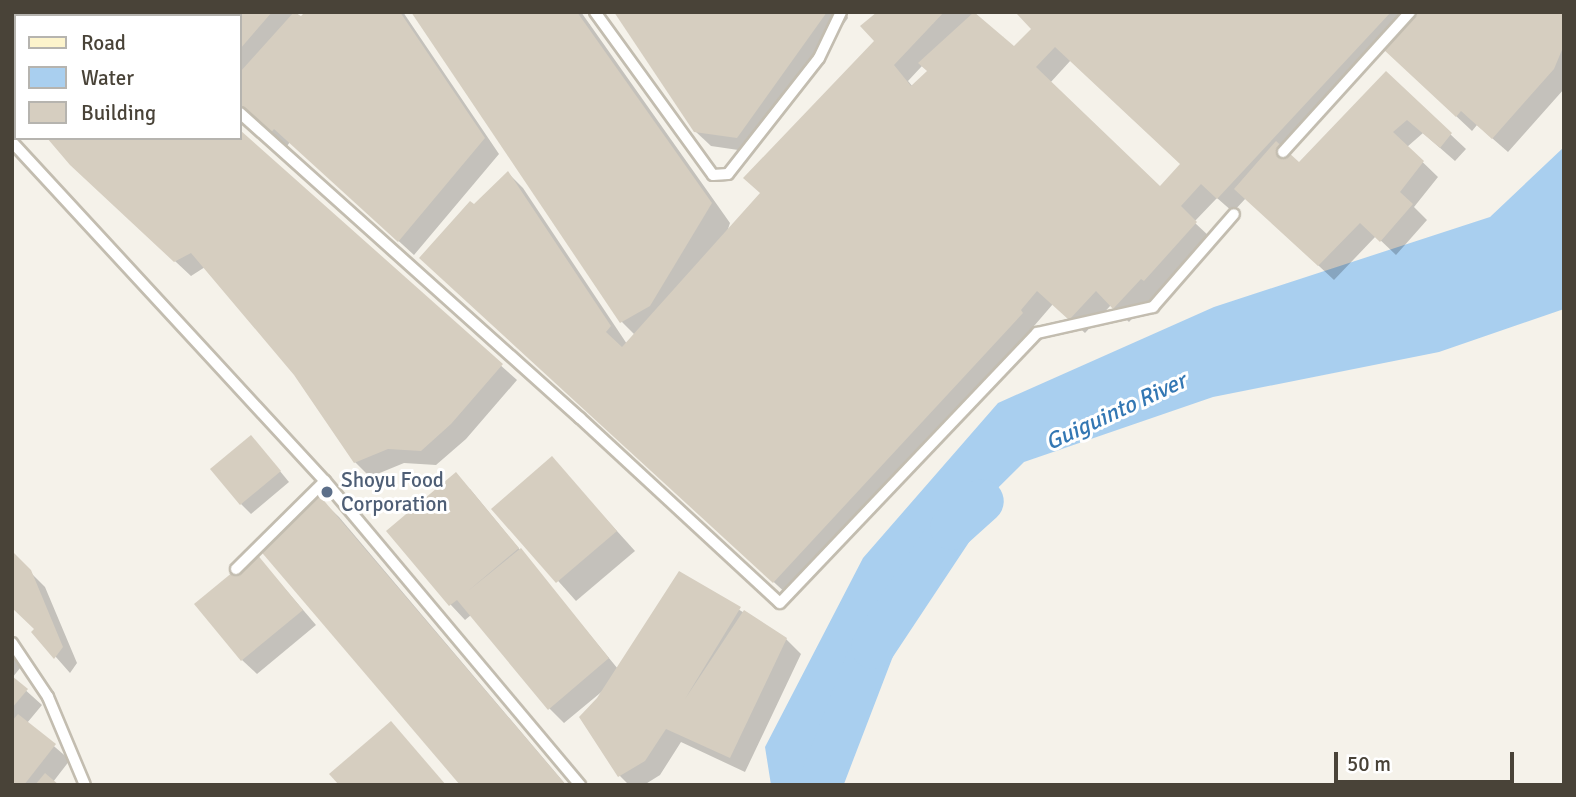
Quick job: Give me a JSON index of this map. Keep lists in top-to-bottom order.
{
  "water": ["Guiguinto River"],
  "places": ["Shoyu Food Corporation"],
  "legend": ["Road", "Water", "Building"],
  "scale_bar": "50 m"
}
